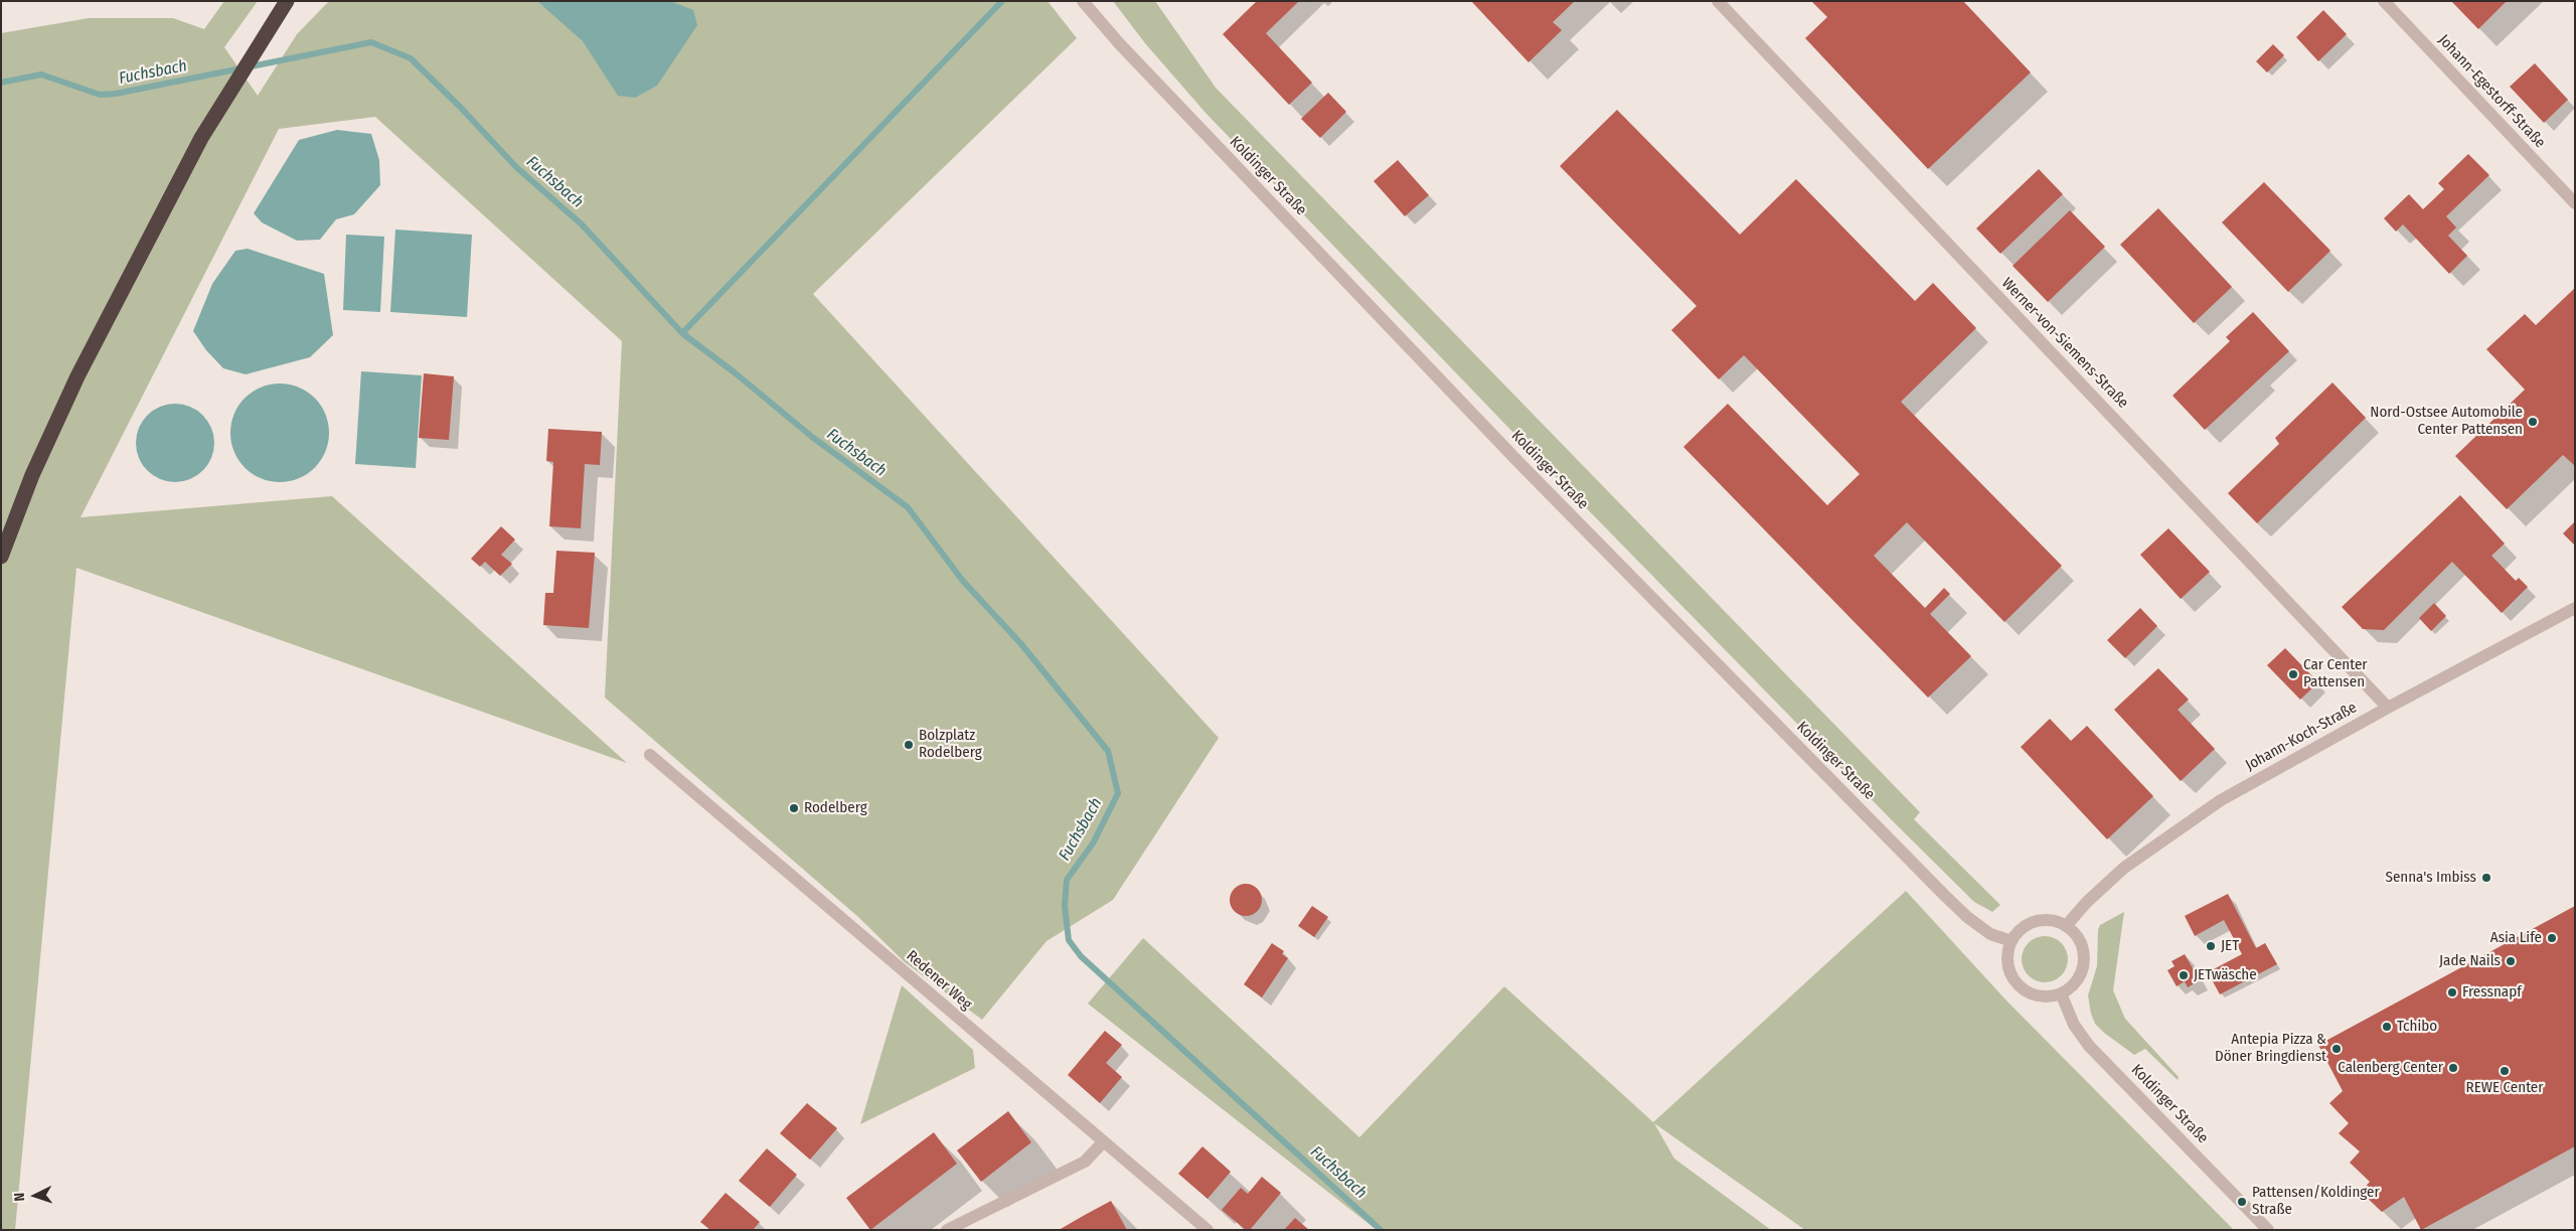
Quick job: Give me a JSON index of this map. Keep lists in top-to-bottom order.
{
  "streets": {
    "street": [
      "Johann-Egestorff-Straße",
      "Koldinger Straße",
      "Werner-von-Siemens-Straße",
      "Johann-Koch-Straße",
      "Redener Weg"
    ]
  },
  "crossings": [
    ["Koldinger Straße", "Johann-Koch-Straße"],
    ["Werner-von-Siemens-Straße", "Johann-Koch-Straße"]
  ],
  "water": ["Fuchsbach"],
  "places": [
    "Nord-Ostsee Automobile Center Pattensen",
    "Car Center Pattensen",
    "Bolzplatz Rodelberg",
    "Rodelberg",
    "Senna's Imbiss",
    "Asia Life",
    "JET",
    "Jade Nails",
    "JETwäsche",
    "Fressnapf",
    "Tchibo",
    "Antepia Pizza & Döner Bringdienst",
    "Calenberg Center",
    "REWE Center",
    "Pattensen/Koldinger Straße"
  ],
  "north": "left"
}
